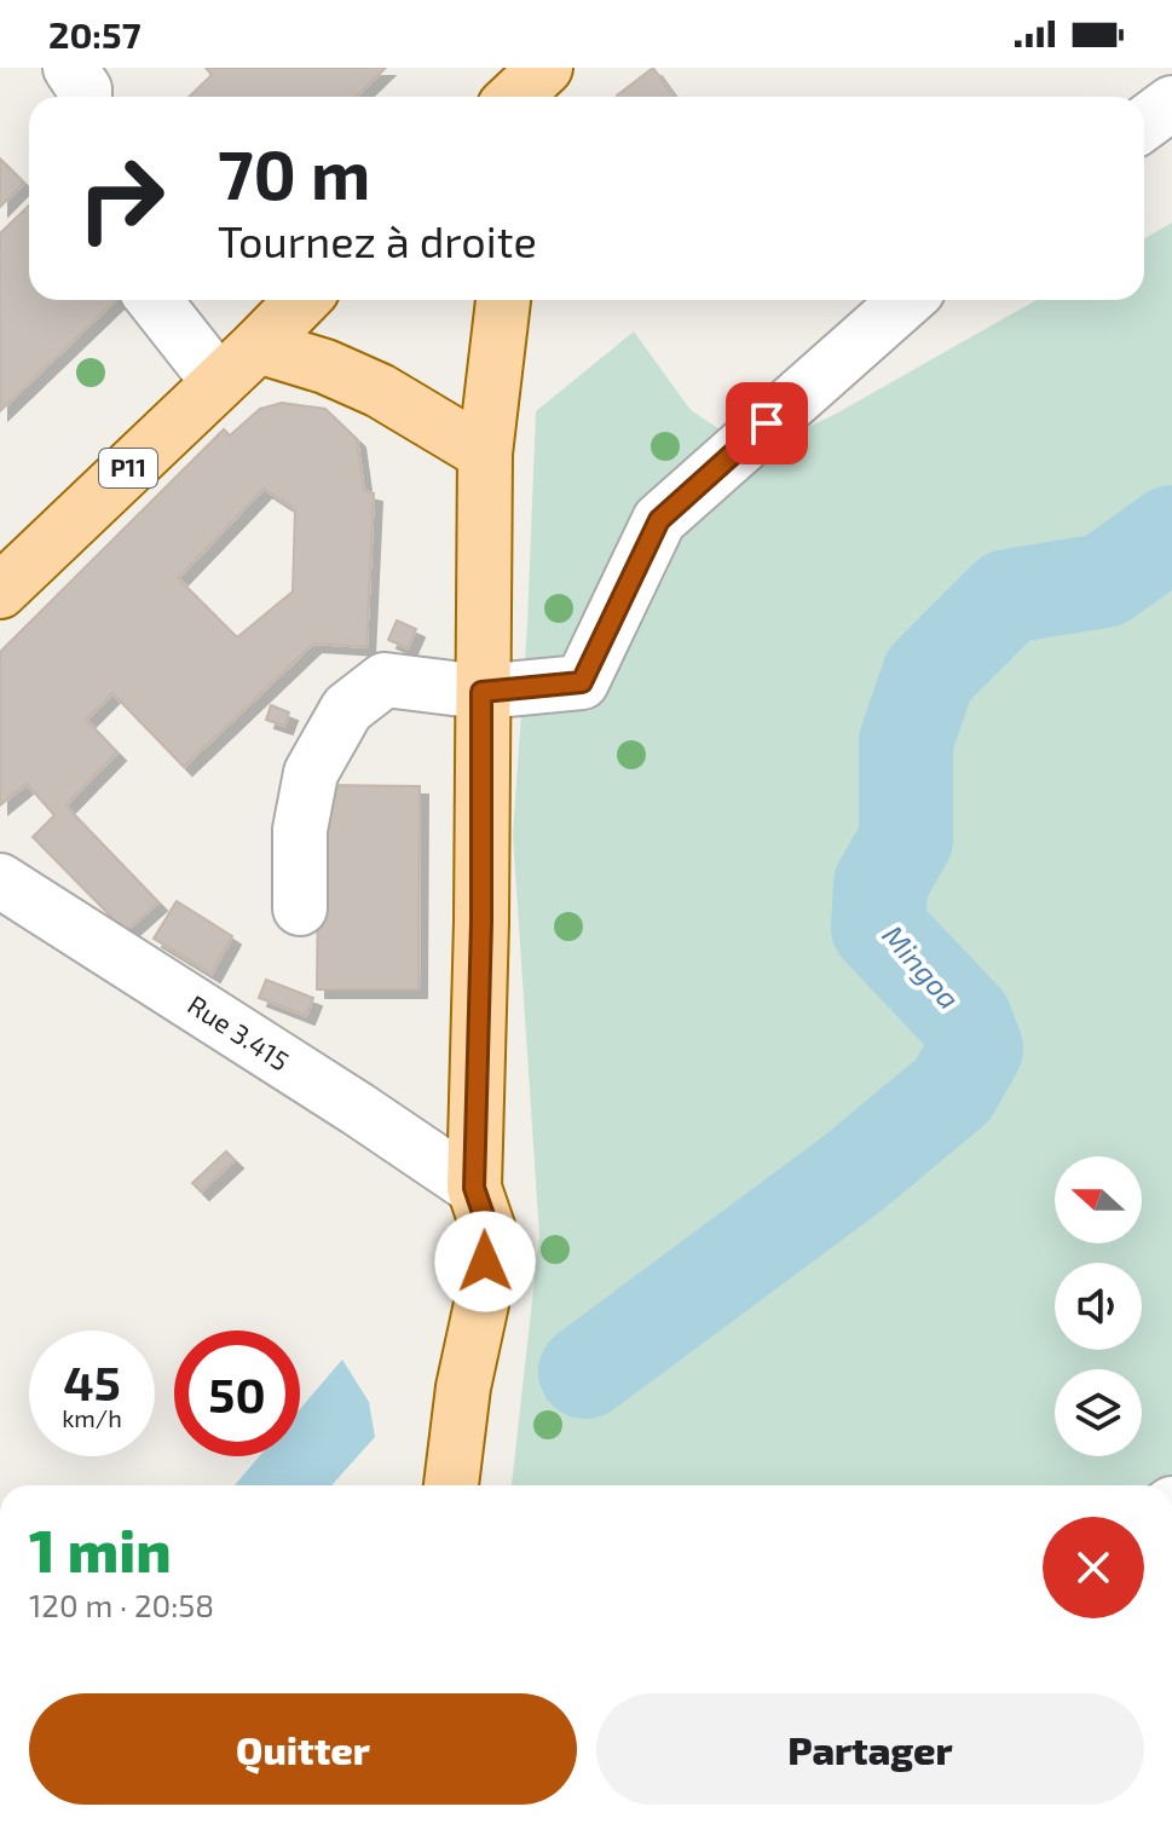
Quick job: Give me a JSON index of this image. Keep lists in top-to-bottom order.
{
  "streets": {
    "main road": ["P11"],
    "street": ["Rue 3.415"]
  },
  "water": ["Mingoa"],
  "north": "left",
  "page": {
    "status": "20:57",
    "turn": ["70 m", "Tournez à droite"],
    "speed": "45 km/h",
    "limit": "50",
    "heading": ["1 min", "120 m · 20:58"],
    "buttons": ["Quitter", "Partager"]
  }
}
